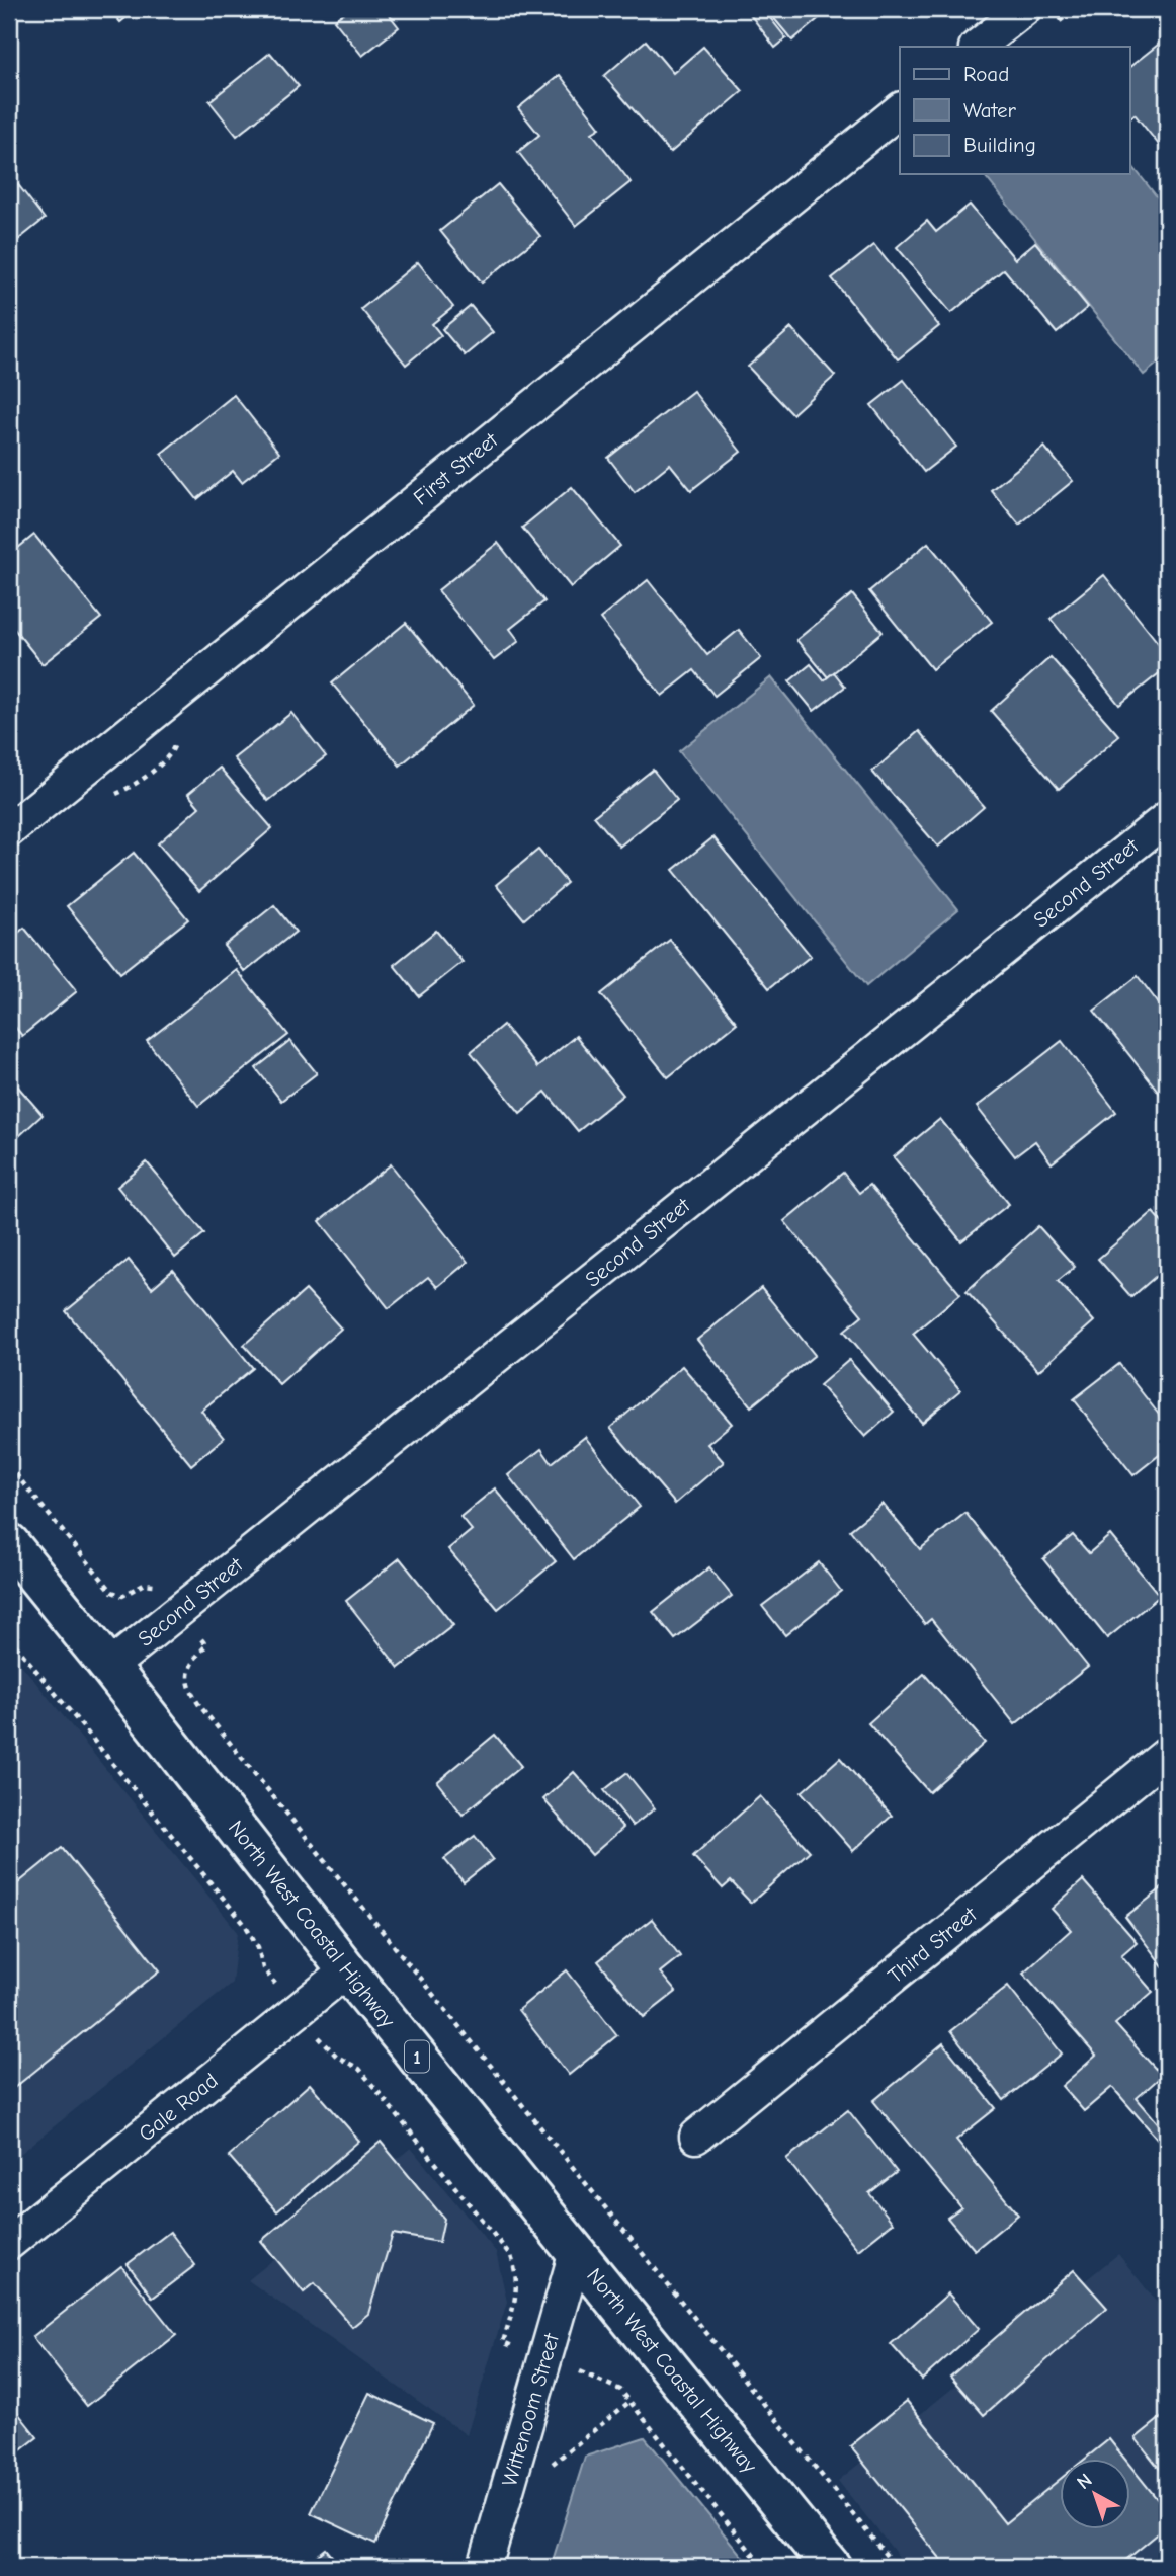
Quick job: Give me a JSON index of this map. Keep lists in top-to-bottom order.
{
  "streets": {
    "highway": ["North West Coastal Highway", "1"],
    "street": [
      "First Street",
      "Second Street",
      "Third Street",
      "Gale Road",
      "Wittenoom Street"
    ]
  },
  "crossings": [
    ["Second Street", "North West Coastal Highway"],
    ["North West Coastal Highway", "Gale Road"],
    ["North West Coastal Highway", "Wittenoom Street"]
  ],
  "legend": ["Road", "Water", "Building"],
  "north": "top left"
}
